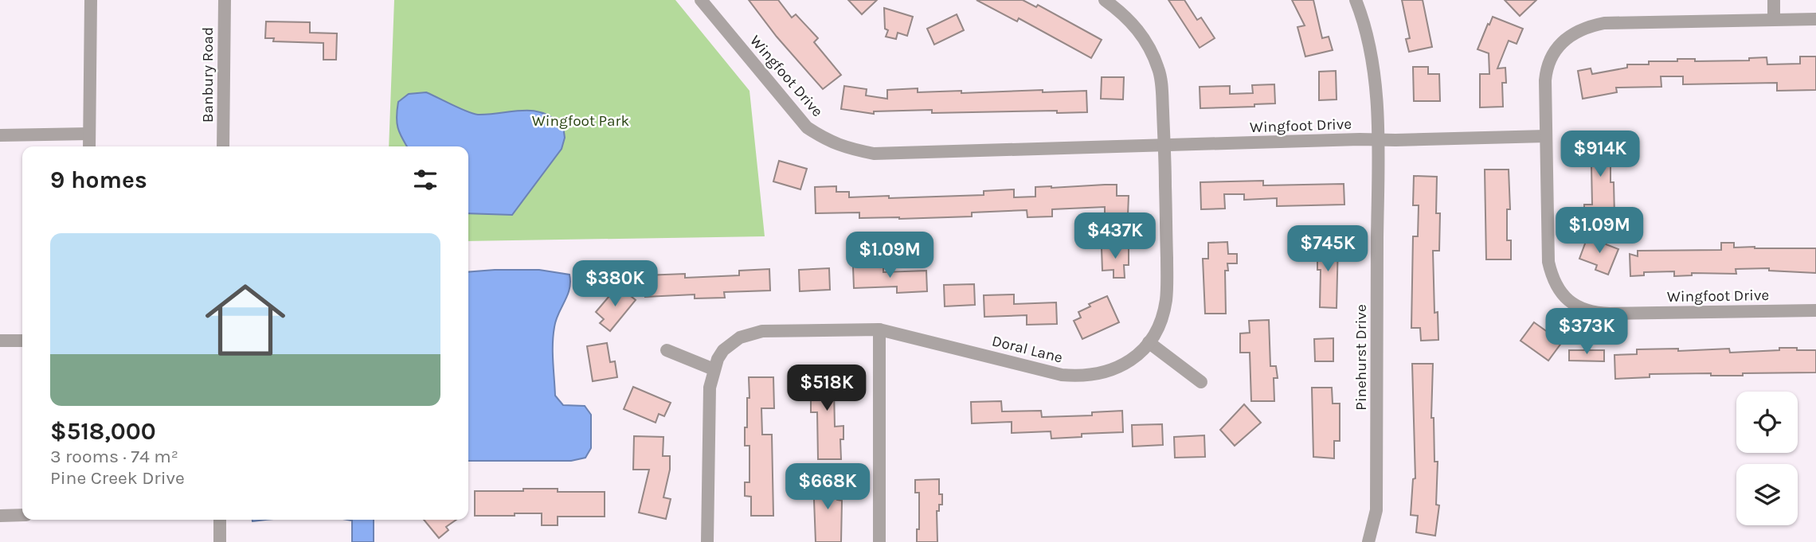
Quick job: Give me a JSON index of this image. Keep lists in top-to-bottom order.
{
  "streets": {
    "street": [
      "Banbury Road",
      "Wingfoot Drive",
      "Doral Lane",
      "Pinehurst Drive"
    ]
  },
  "crossings": [
    ["Wingfoot Drive", "Doral Lane"],
    ["Wingfoot Drive", "Pinehurst Drive"]
  ],
  "parks": ["Wingfoot Park"],
  "page": {
    "price": [
      "$914K",
      "$1.09M",
      "$437K",
      "$745K",
      "$1.09M",
      "$380K",
      "$373K",
      "$518K",
      "$668K"
    ],
    "heading": "9 homes",
    "list": [
      {
        "name": "$518,000",
        "note": "3 rooms · 74 m² · Pine Creek Drive"
      }
    ]
  }
}
